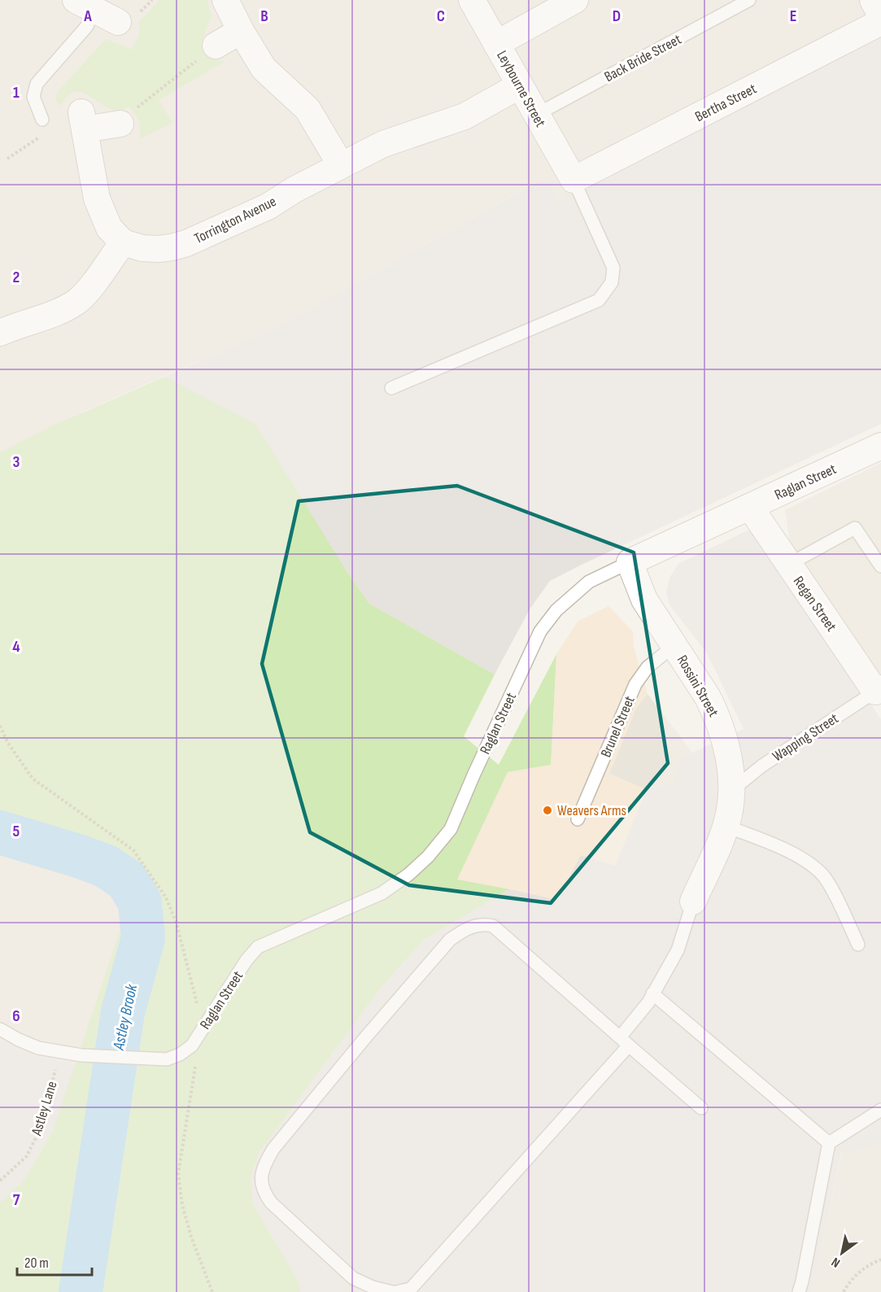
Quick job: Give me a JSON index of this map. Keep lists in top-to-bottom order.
{
  "streets": {
    "street": [
      "Leybourne Street",
      "Bertha Street",
      "Torrington Avenue",
      "Raglan Street",
      "Regan Street",
      "Rossini Street"
    ],
    "lane": ["Back Bride Street", "Brunel Street", "Wapping Street"],
    "path": ["Astley Lane"]
  },
  "crossings": [
    ["Back Bride Street", "Leybourne Street"],
    ["Leybourne Street", "Bertha Street"],
    ["Leybourne Street", "Torrington Avenue"],
    ["Raglan Street", "Regan Street"],
    ["Raglan Street", "Rossini Street"],
    ["Raglan Street", "Astley Lane"],
    ["Regan Street", "Wapping Street"],
    ["Rossini Street", "Brunel Street"],
    ["Rossini Street", "Wapping Street"]
  ],
  "water": ["Astley Brook"],
  "places": ["Weavers Arms"],
  "scale_bar": "20 m",
  "north": "bottom left",
  "grid": {
    "columns": [
      "A",
      "B",
      "C",
      "D",
      "E"
    ],
    "rows": [
      "1",
      "2",
      "3",
      "4",
      "5",
      "6",
      "7"
    ]
  }
}
